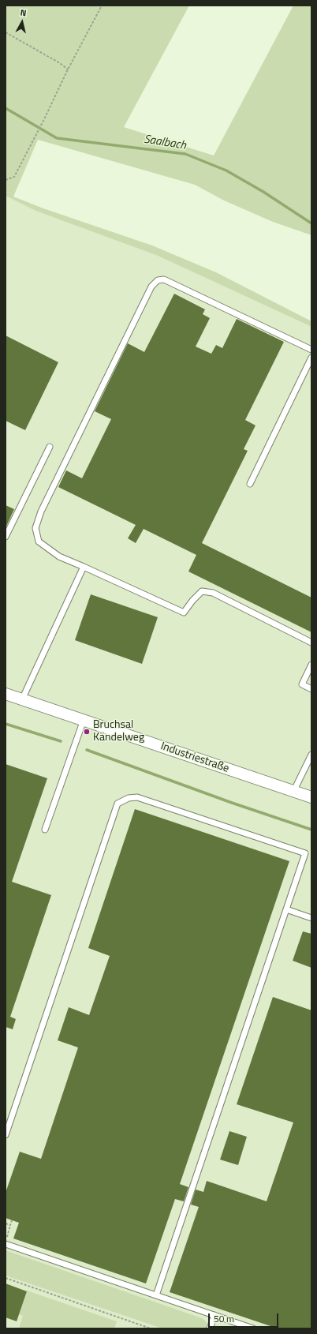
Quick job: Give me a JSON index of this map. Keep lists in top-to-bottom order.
{
  "streets": {
    "street": ["Industriestraße"]
  },
  "water": ["Saalbach"],
  "places": ["Bruchsal Kändelweg"],
  "scale_bar": "50 m",
  "north": "top"
}
